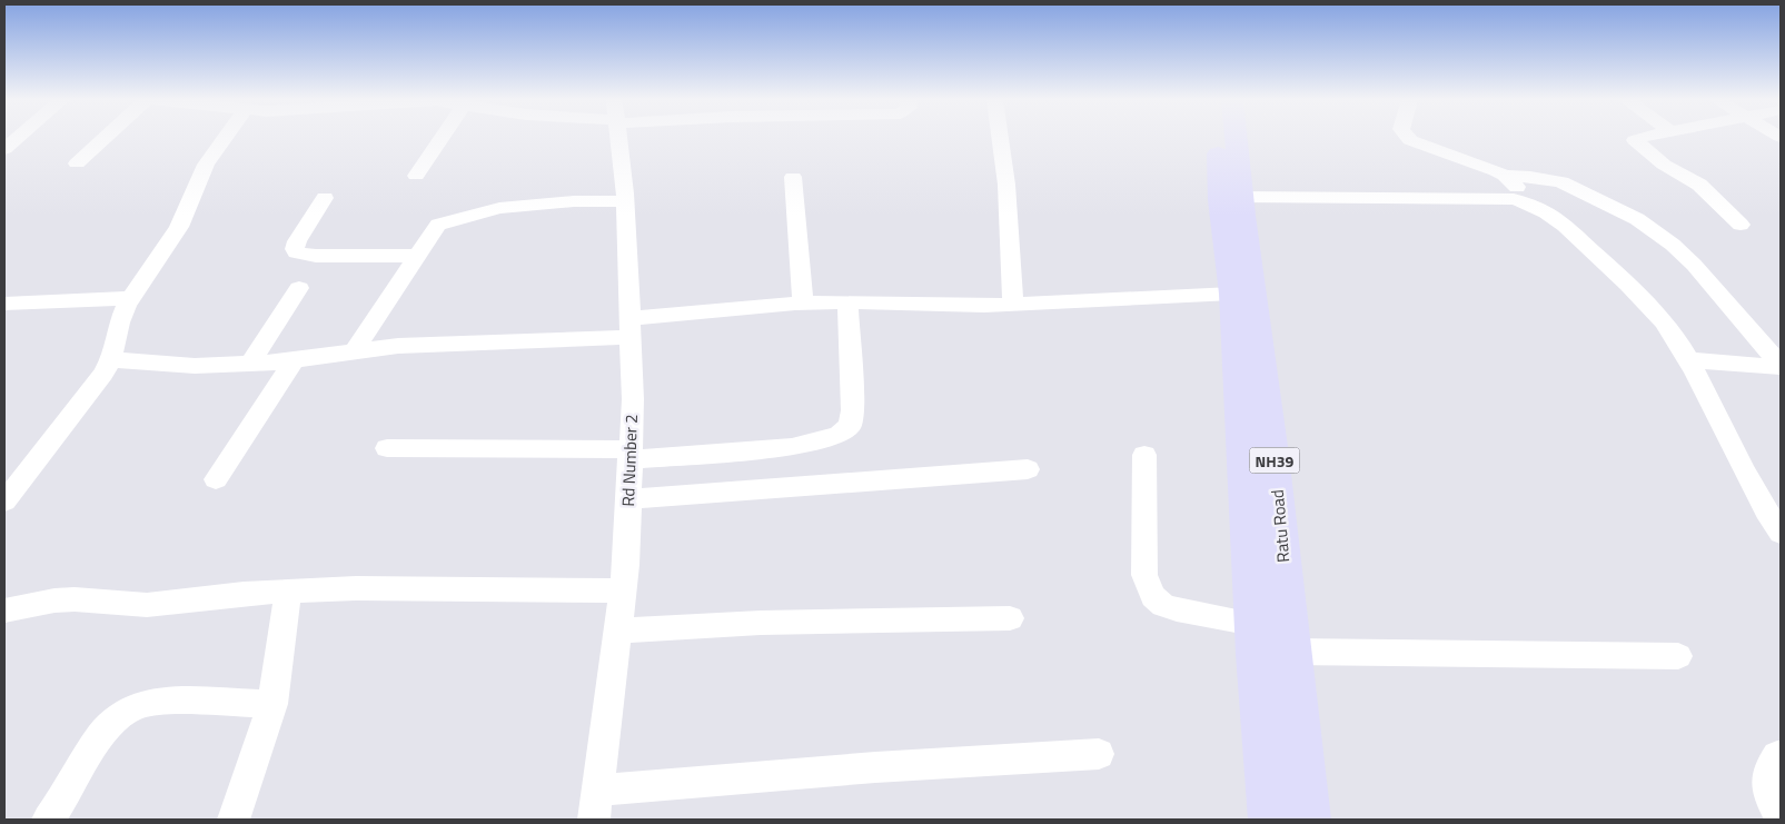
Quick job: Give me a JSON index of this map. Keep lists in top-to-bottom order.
{
  "streets": {
    "main road": ["NH39", "Ratu Road"],
    "street": ["Rd Number 2"]
  }
}
